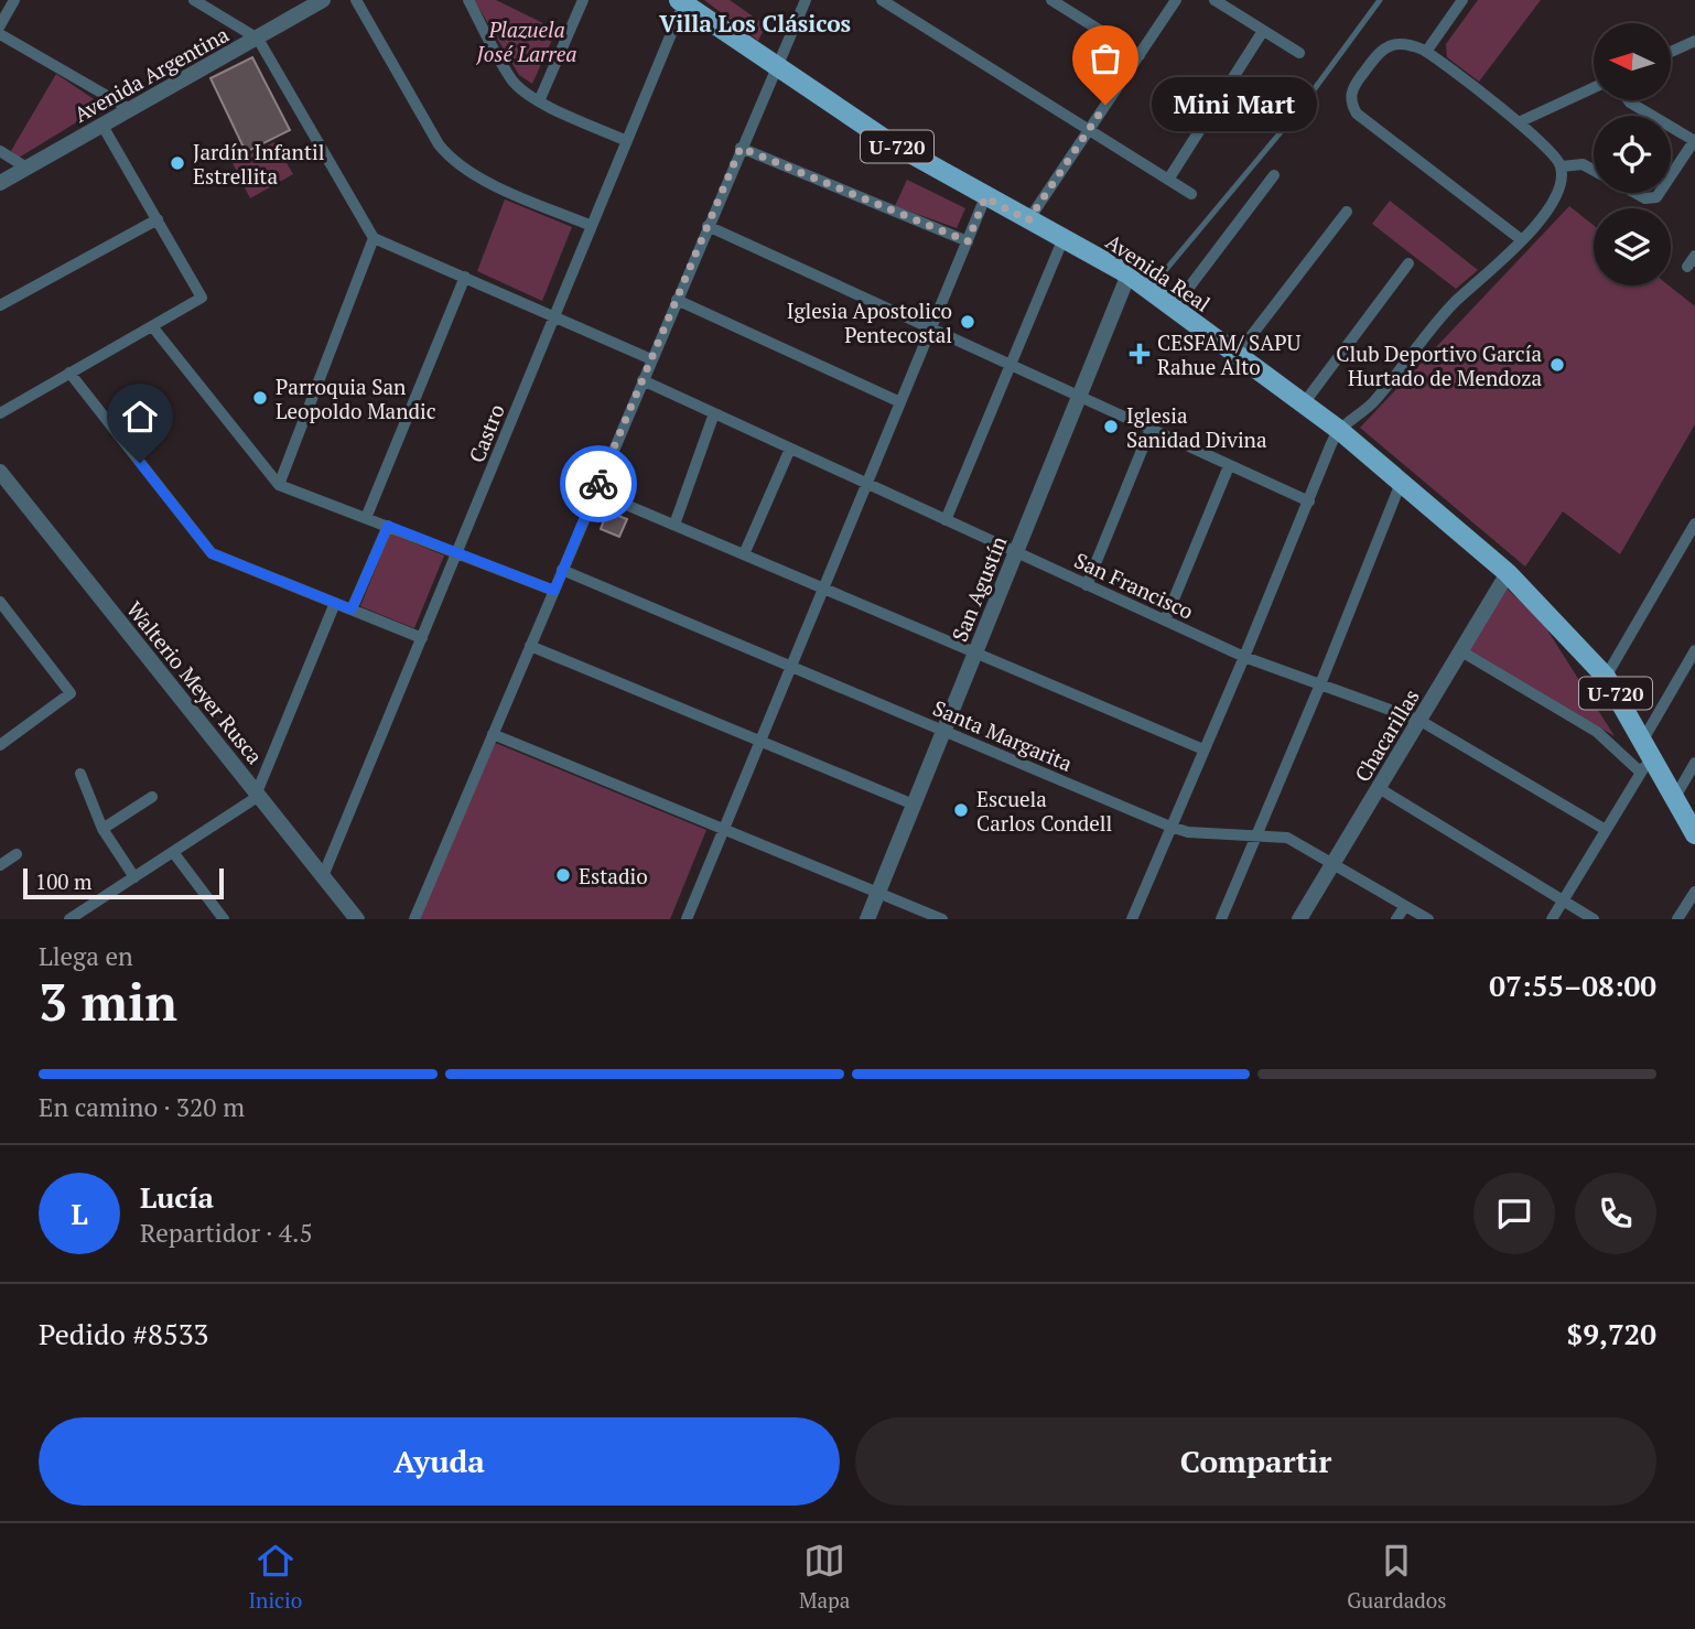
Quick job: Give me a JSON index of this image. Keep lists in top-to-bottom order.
{
  "streets": {
    "main road": ["U-720", "Avenida Real"],
    "street": [
      "Avenida Argentina",
      "Castro",
      "San Francisco",
      "San Agustín",
      "Walterio Meyer Rusca",
      "Santa Margarita",
      "Chacarillas"
    ]
  },
  "crossings": [
    ["Avenida Real", "Castro"],
    ["Avenida Real", "San Agustín"],
    ["Avenida Real", "Chacarillas"],
    ["Castro", "Walterio Meyer Rusca"],
    ["San Francisco", "San Agustín"],
    ["San Francisco", "Chacarillas"],
    ["San Agustín", "Santa Margarita"],
    ["Santa Margarita", "Chacarillas"]
  ],
  "districts": ["Villa Los Clásicos"],
  "parks": ["Plazuela José Larrea"],
  "places": {
    "other": [
      "Mini Mart",
      "Jardín Infantil Estrellita",
      "Iglesia Apostolico Pentecostal",
      "Club Deportivo García Hurtado de Mendoza",
      "Parroquia San Leopoldo Mandic",
      "Iglesia Sanidad Divina",
      "Escuela Carlos Condell",
      "Estadio"
    ],
    "health": ["CESFAM/ SAPU Rahue Alto"]
  },
  "scale_bar": "100 m",
  "north": "left",
  "page": {
    "bubble": "Mini Mart",
    "scale": "100 m",
    "heading": ["3 min", "Llega en", "07:55–08:00"],
    "panel": [
      "Lucía",
      "Repartidor · 4.5",
      "Pedido #8533",
      "$9,720"
    ],
    "bar": "En camino · 320 m",
    "round": "L",
    "buttons": ["Ayuda", "Compartir"],
    "tabs": ["Inicio", "Mapa", "Guardados"]
  }
}
